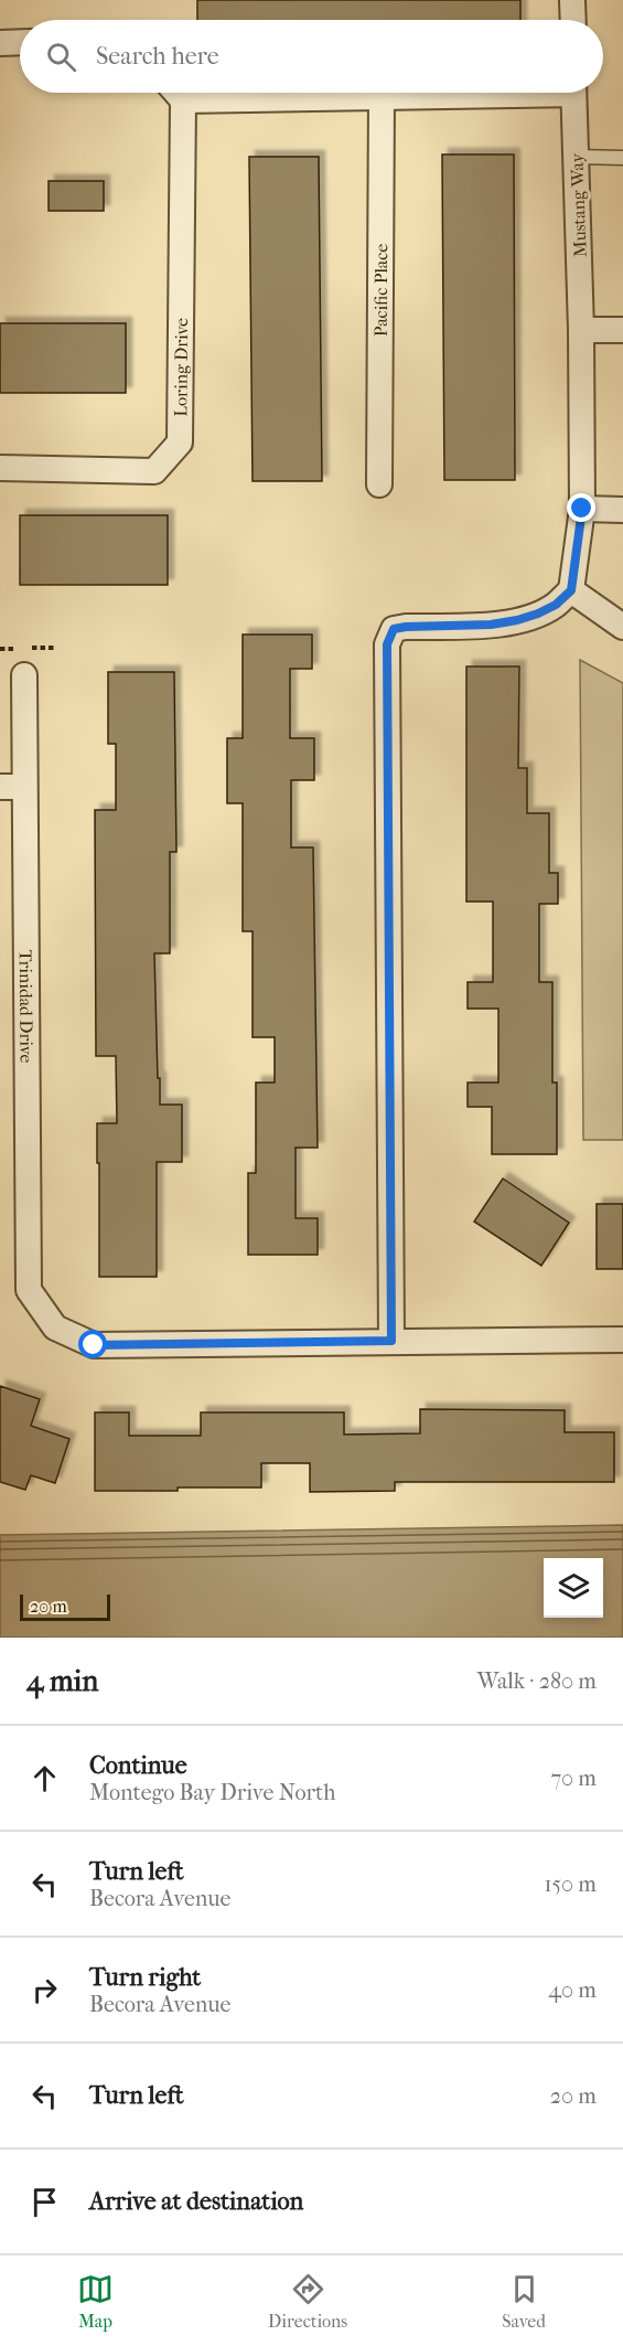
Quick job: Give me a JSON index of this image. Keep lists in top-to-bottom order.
{
  "streets": {
    "street": [
      "Mustang Way",
      "Pacific Place",
      "Loring Drive",
      "Trinidad Drive"
    ]
  },
  "scale_bar": "20 m",
  "page": {
    "search": "Search here",
    "scale": "20 m",
    "heading": ["4 min", "Walk · 280 m"],
    "list": [
      ["Continue", "Montego Bay Drive North", "70 m"],
      ["Turn left", "Becora Avenue", "150 m"],
      ["Turn right", "Becora Avenue", "40 m"],
      ["Turn left", "20 m"],
      "Arrive at destination"
    ],
    "nav": ["Map", "Directions", "Saved"]
  }
}
